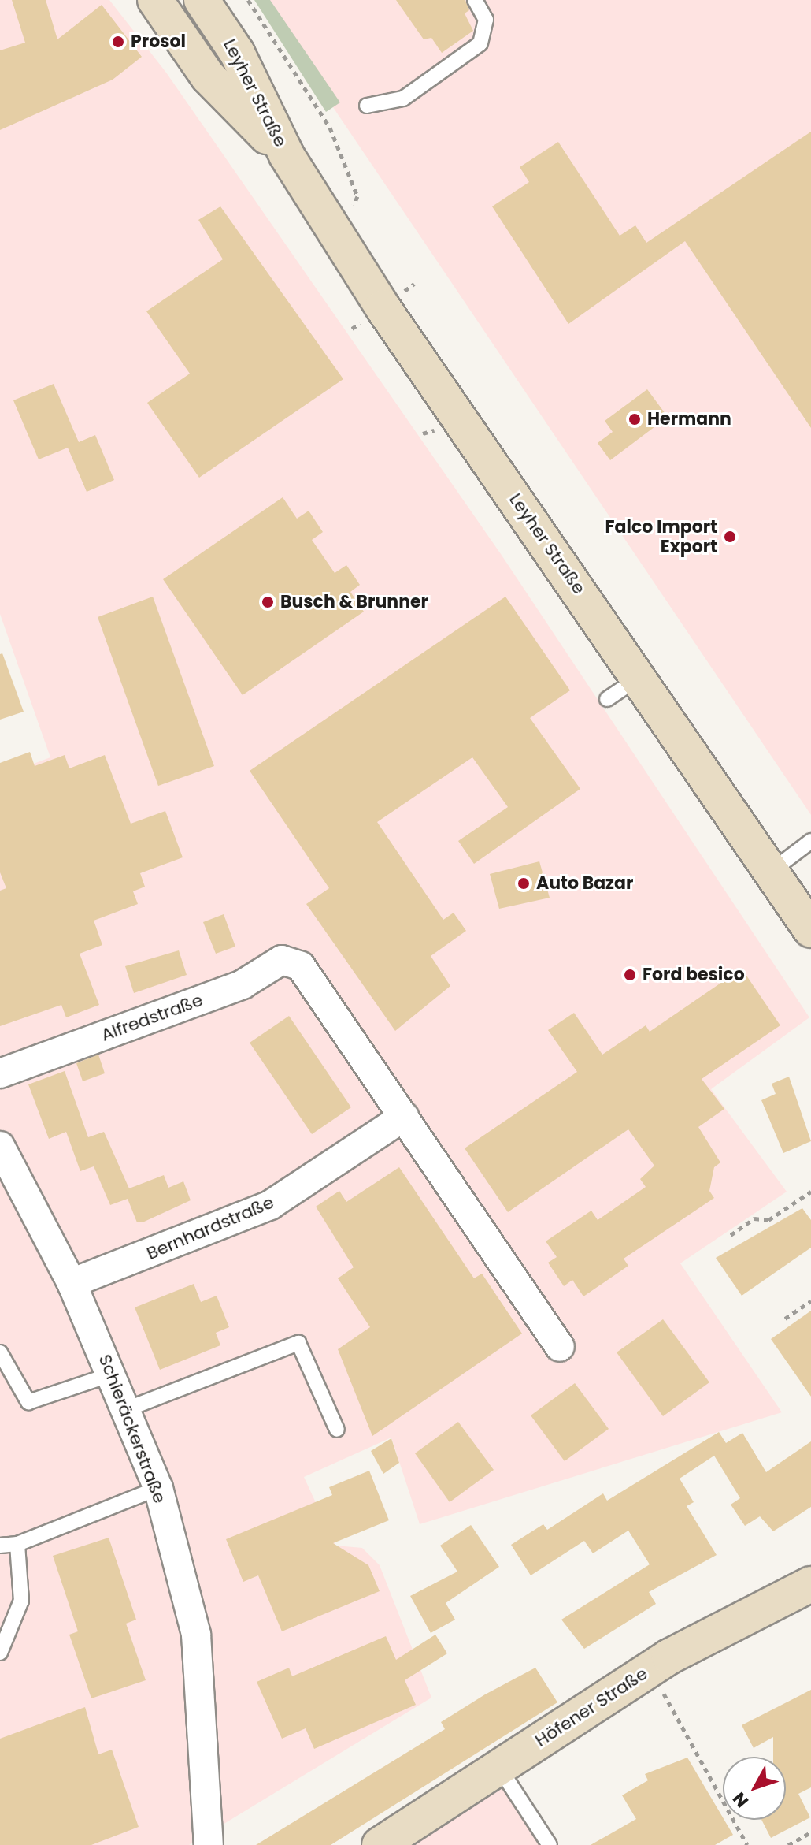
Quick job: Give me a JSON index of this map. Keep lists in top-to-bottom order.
{
  "streets": {
    "main road": ["Leyher Straße", "Höfener Straße"],
    "street": ["Alfredstraße", "Bernhardstraße", "Schieräckerstraße"]
  },
  "crossings": [
    ["Alfredstraße", "Bernhardstraße"],
    ["Bernhardstraße", "Schieräckerstraße"]
  ],
  "places": [
    "Prosol",
    "Hermann",
    "Falco Import Export",
    "Busch & Brunner",
    "Auto Bazar",
    "Ford besico"
  ],
  "north": "bottom left"
}
